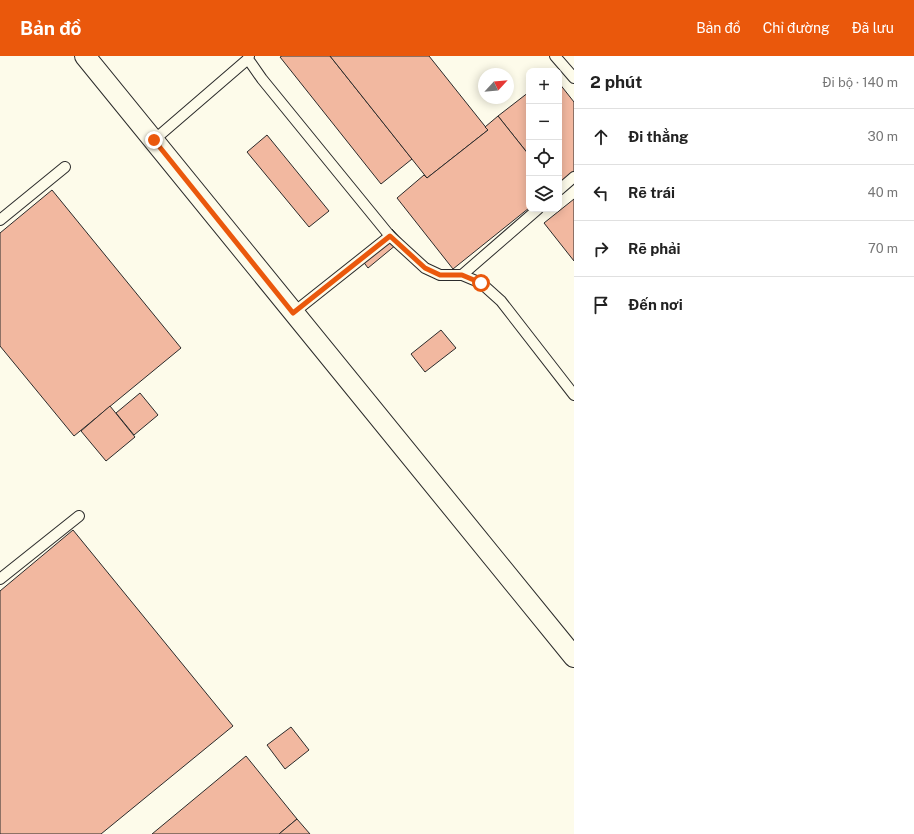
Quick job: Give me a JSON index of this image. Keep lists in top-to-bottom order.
{
  "north": "top right",
  "page": {
    "header": "Bản đồ",
    "nav": ["Bản đồ", "Chỉ đường", "Đã lưu"],
    "heading": ["2 phút", "Đi bộ · 140 m"],
    "map_buttons": ["+", "−"],
    "list": [
      ["Đi thẳng", "30 m"],
      ["Rẽ trái", "40 m"],
      ["Rẽ phải", "70 m"],
      "Đến nơi"
    ]
  }
}
